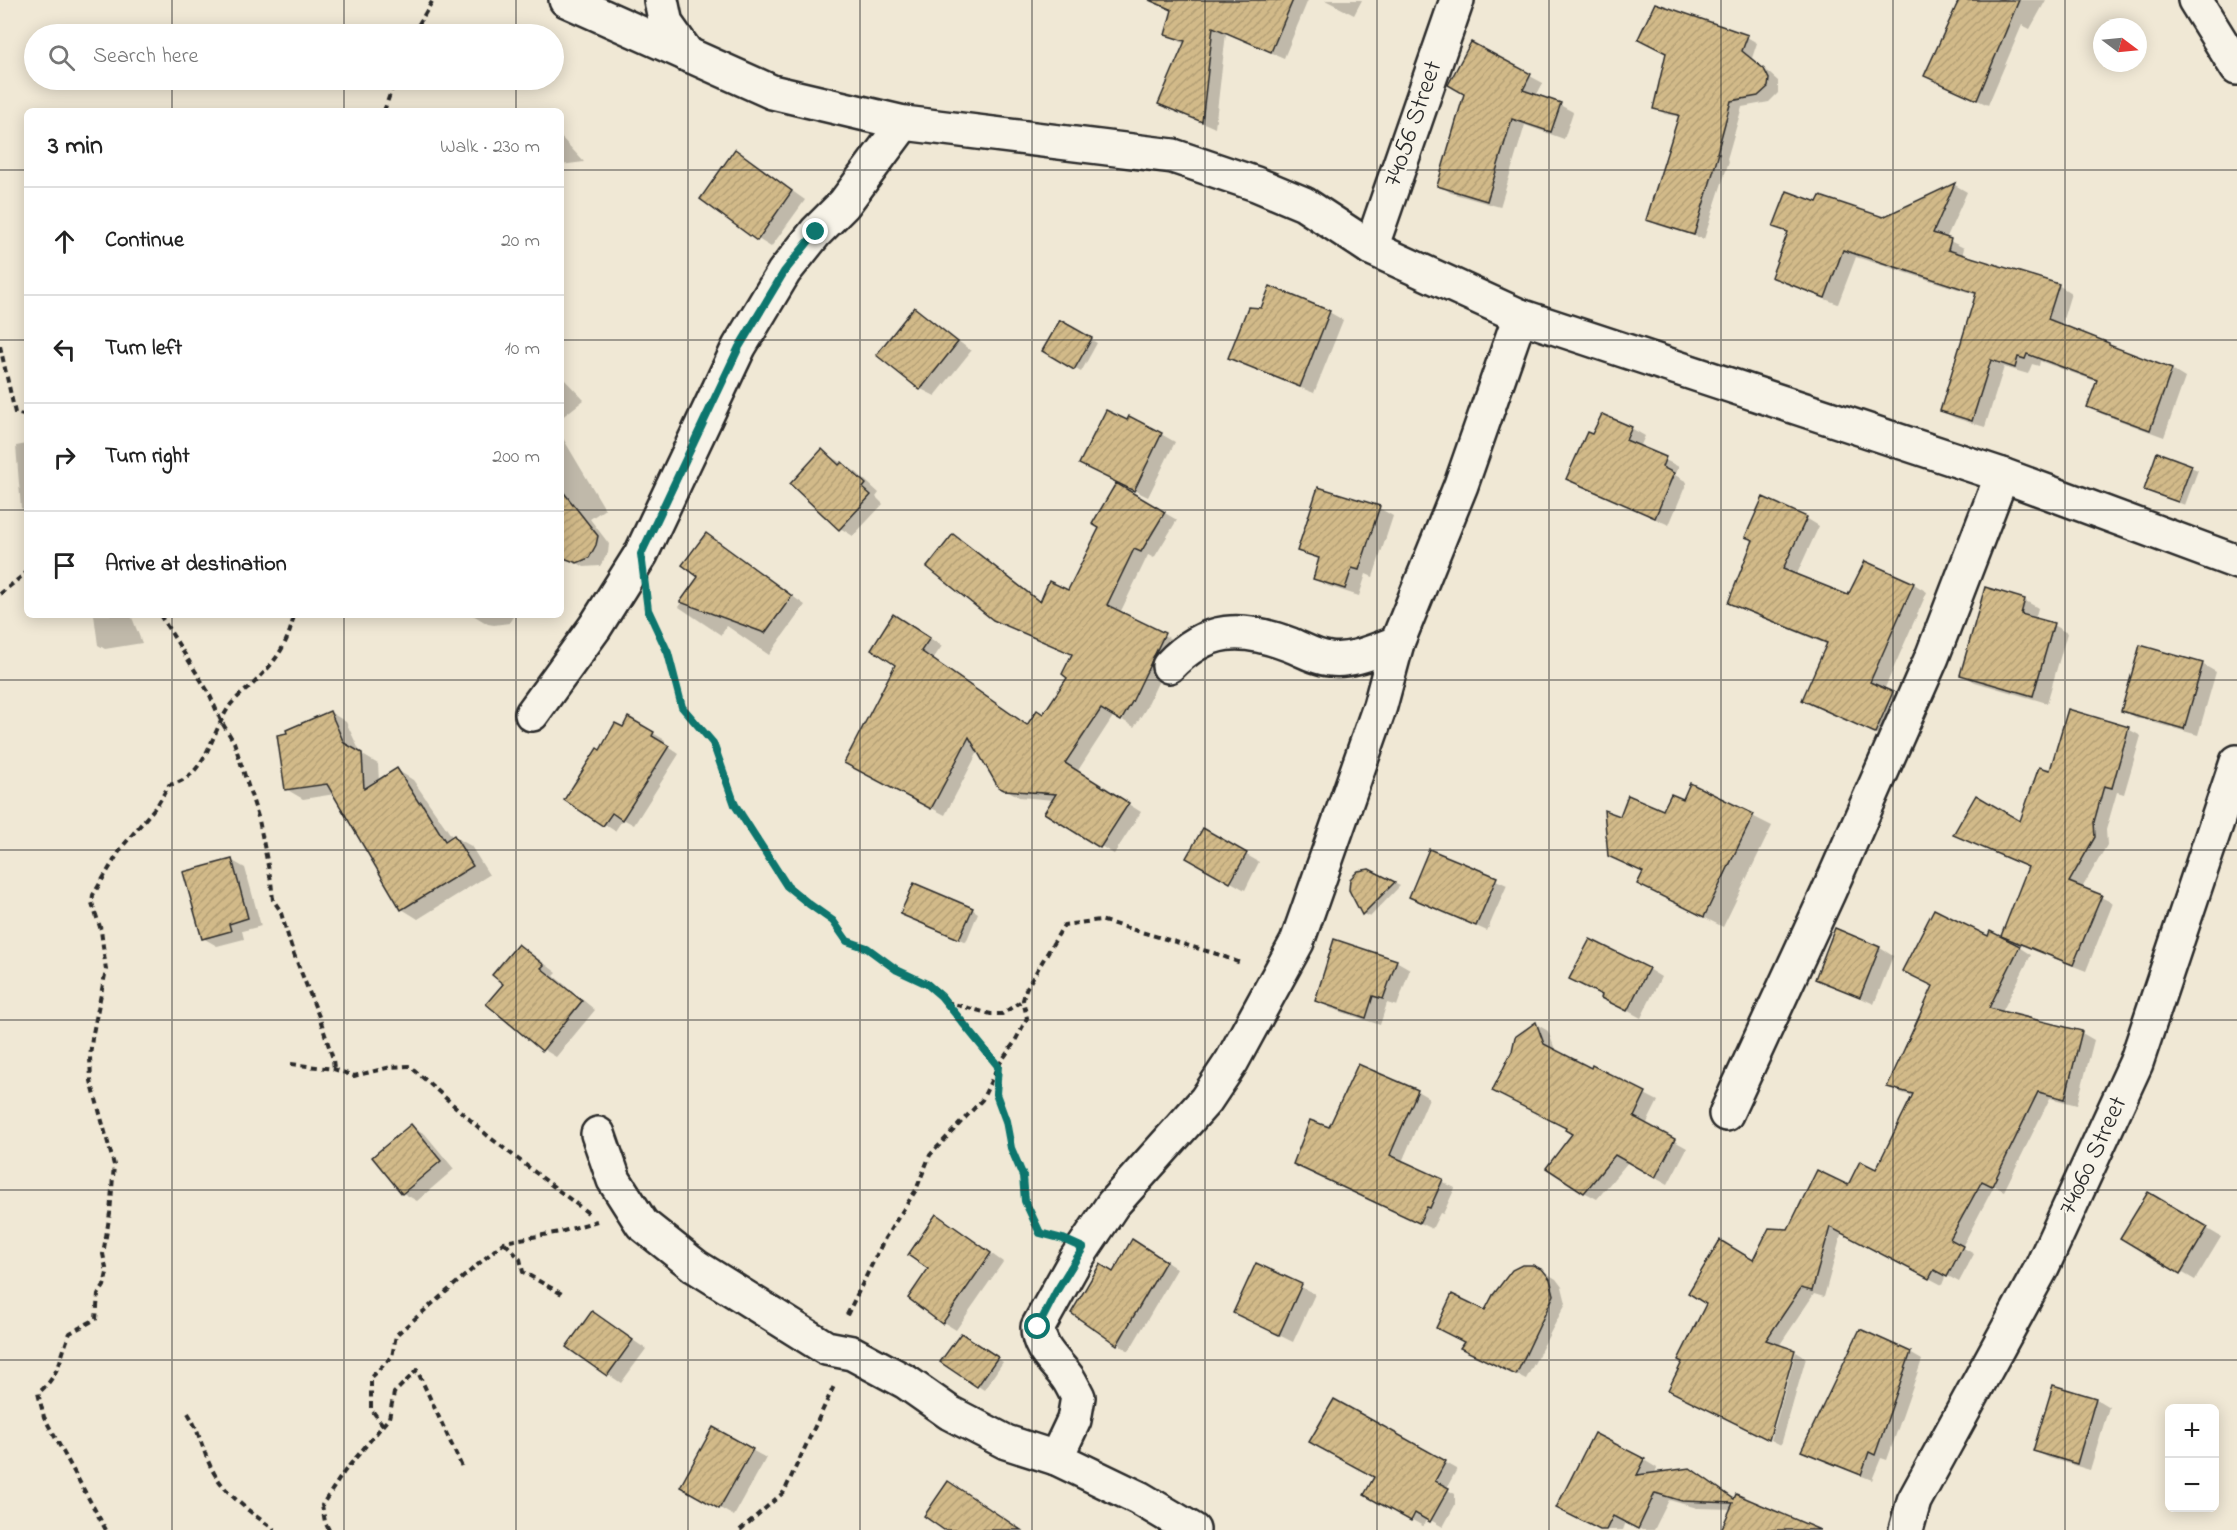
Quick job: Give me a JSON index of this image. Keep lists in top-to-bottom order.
{
  "streets": {
    "street": ["74056 Street", "74060 Street"]
  },
  "north": "right",
  "page": {
    "search": "Search here",
    "heading": ["3 min", "Walk · 230 m"],
    "list": [
      ["Continue", "20 m"],
      ["Turn left", "10 m"],
      ["Turn right", "200 m"],
      "Arrive at destination"
    ],
    "map_buttons": ["+", "−"]
  }
}
